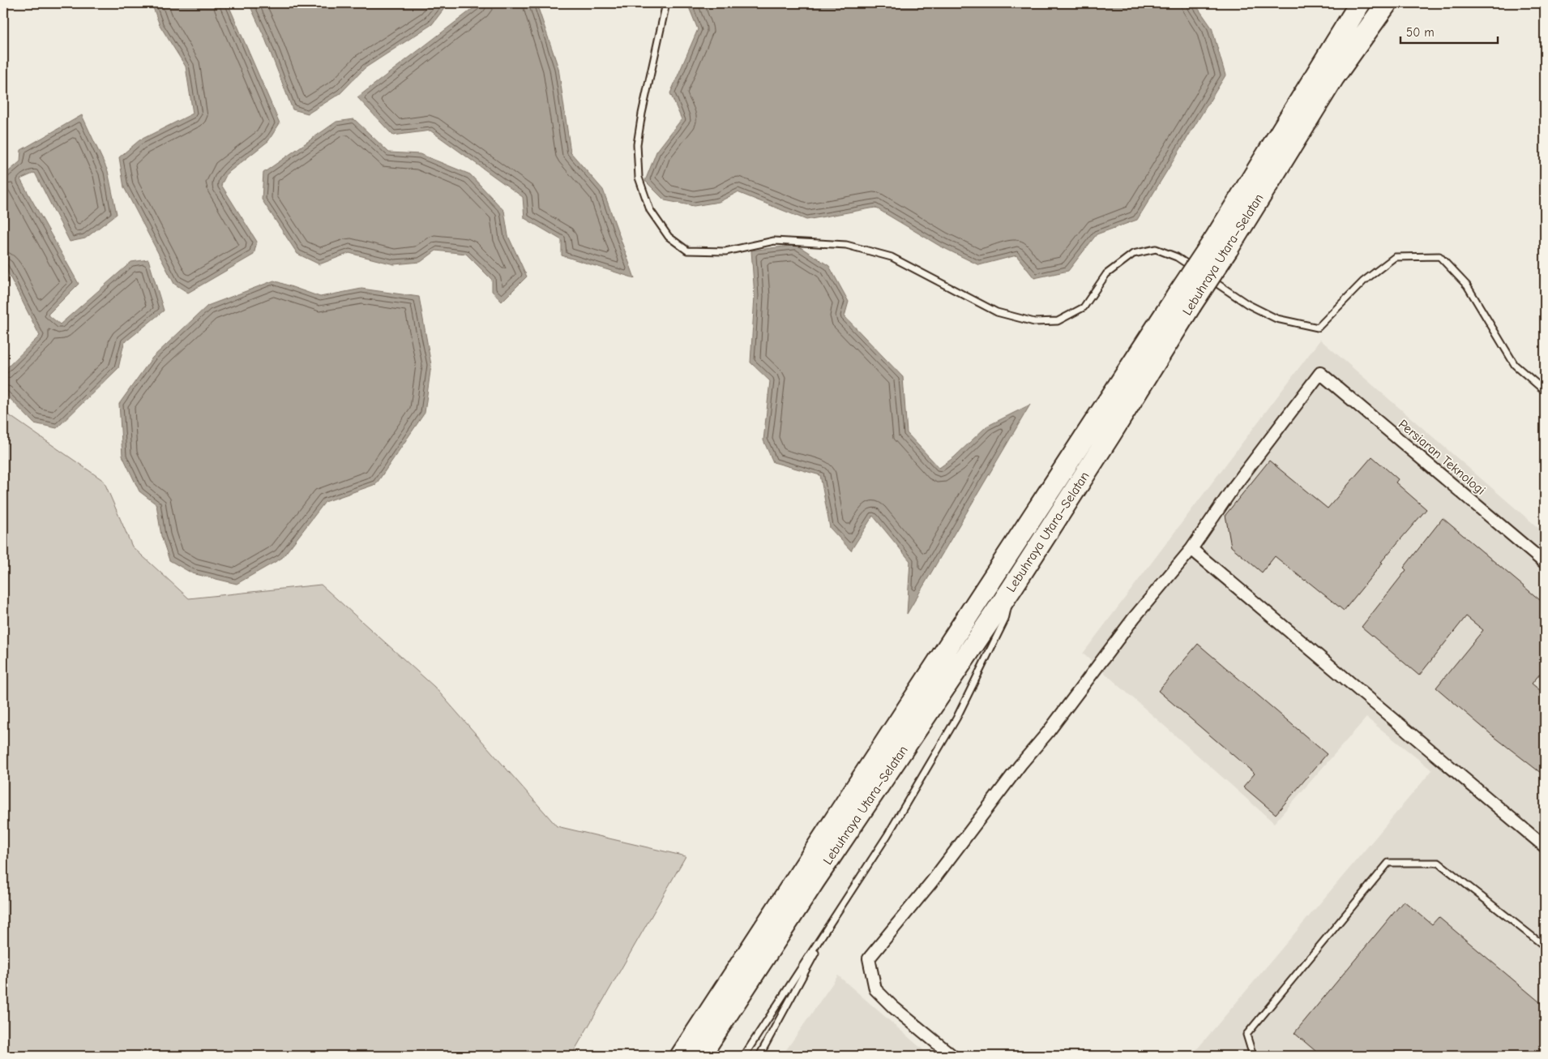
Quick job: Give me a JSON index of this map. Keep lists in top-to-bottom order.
{
  "streets": {
    "highway": ["Lebuhraya Utara–Selatan"],
    "street": ["Persiaran Teknologi"]
  },
  "scale_bar": "50 m"
}
